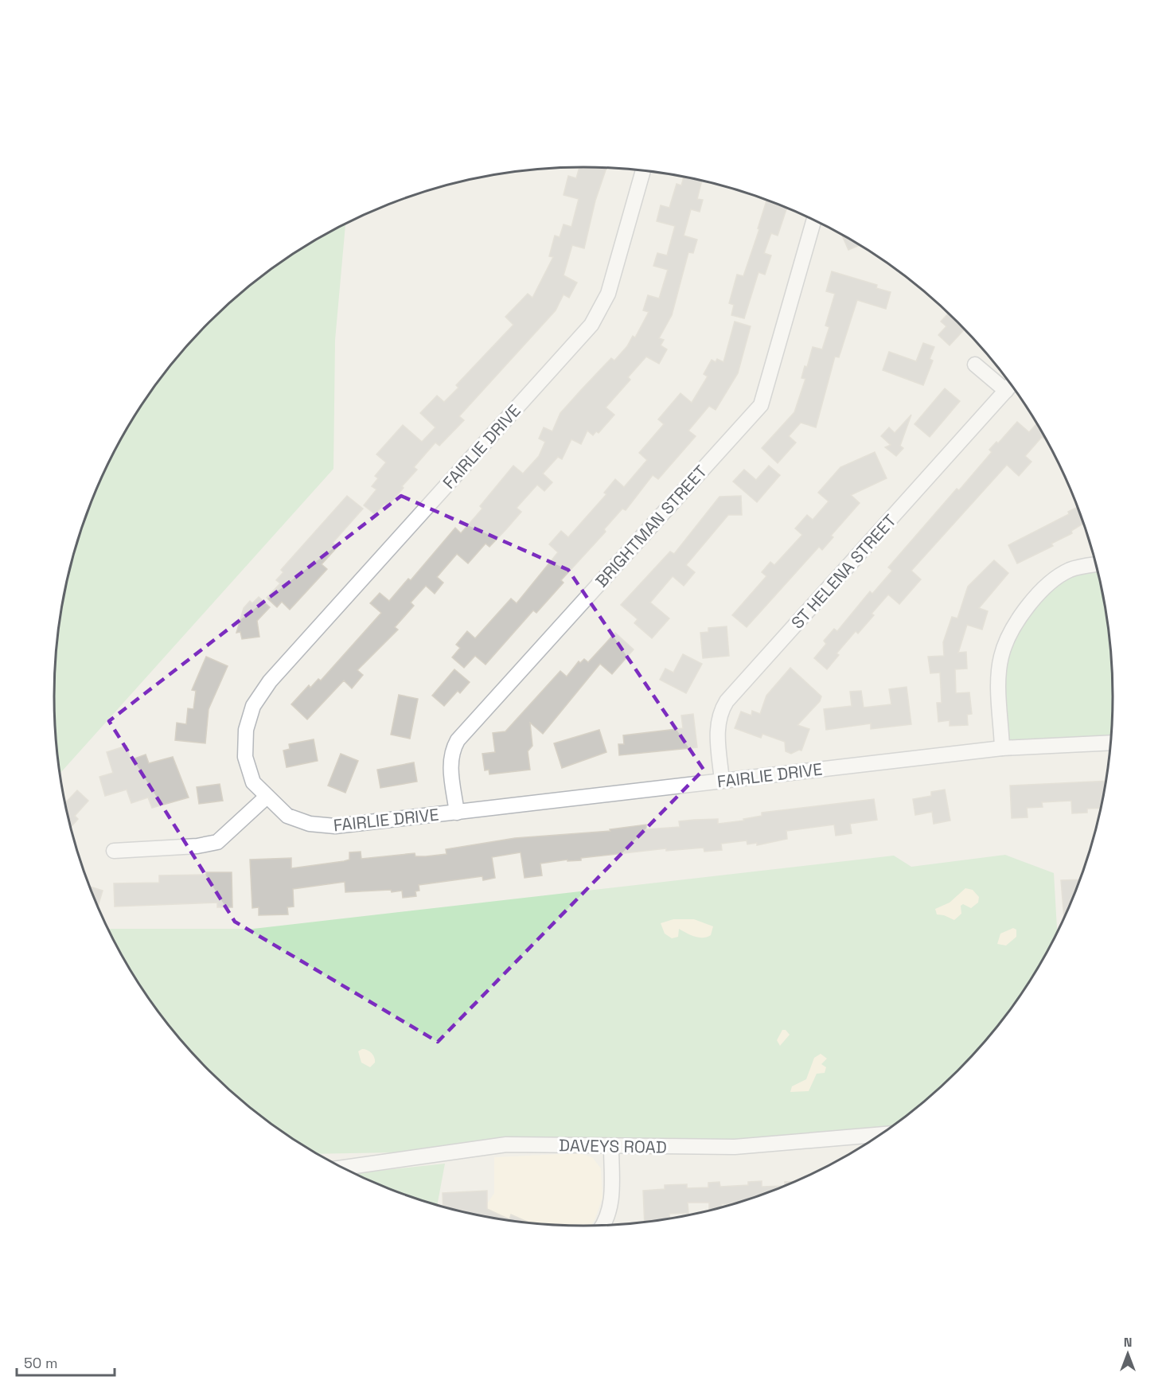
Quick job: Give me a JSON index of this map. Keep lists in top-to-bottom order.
{
  "streets": {
    "street": [
      "FAIRLIE DRIVE",
      "BRIGHTMAN STREET",
      "ST HELENA STREET",
      "DAVEYS ROAD"
    ]
  },
  "crossings": [
    ["FAIRLIE DRIVE", "BRIGHTMAN STREET"],
    ["FAIRLIE DRIVE", "ST HELENA STREET"]
  ],
  "scale_bar": "50 m",
  "north": "top"
}
